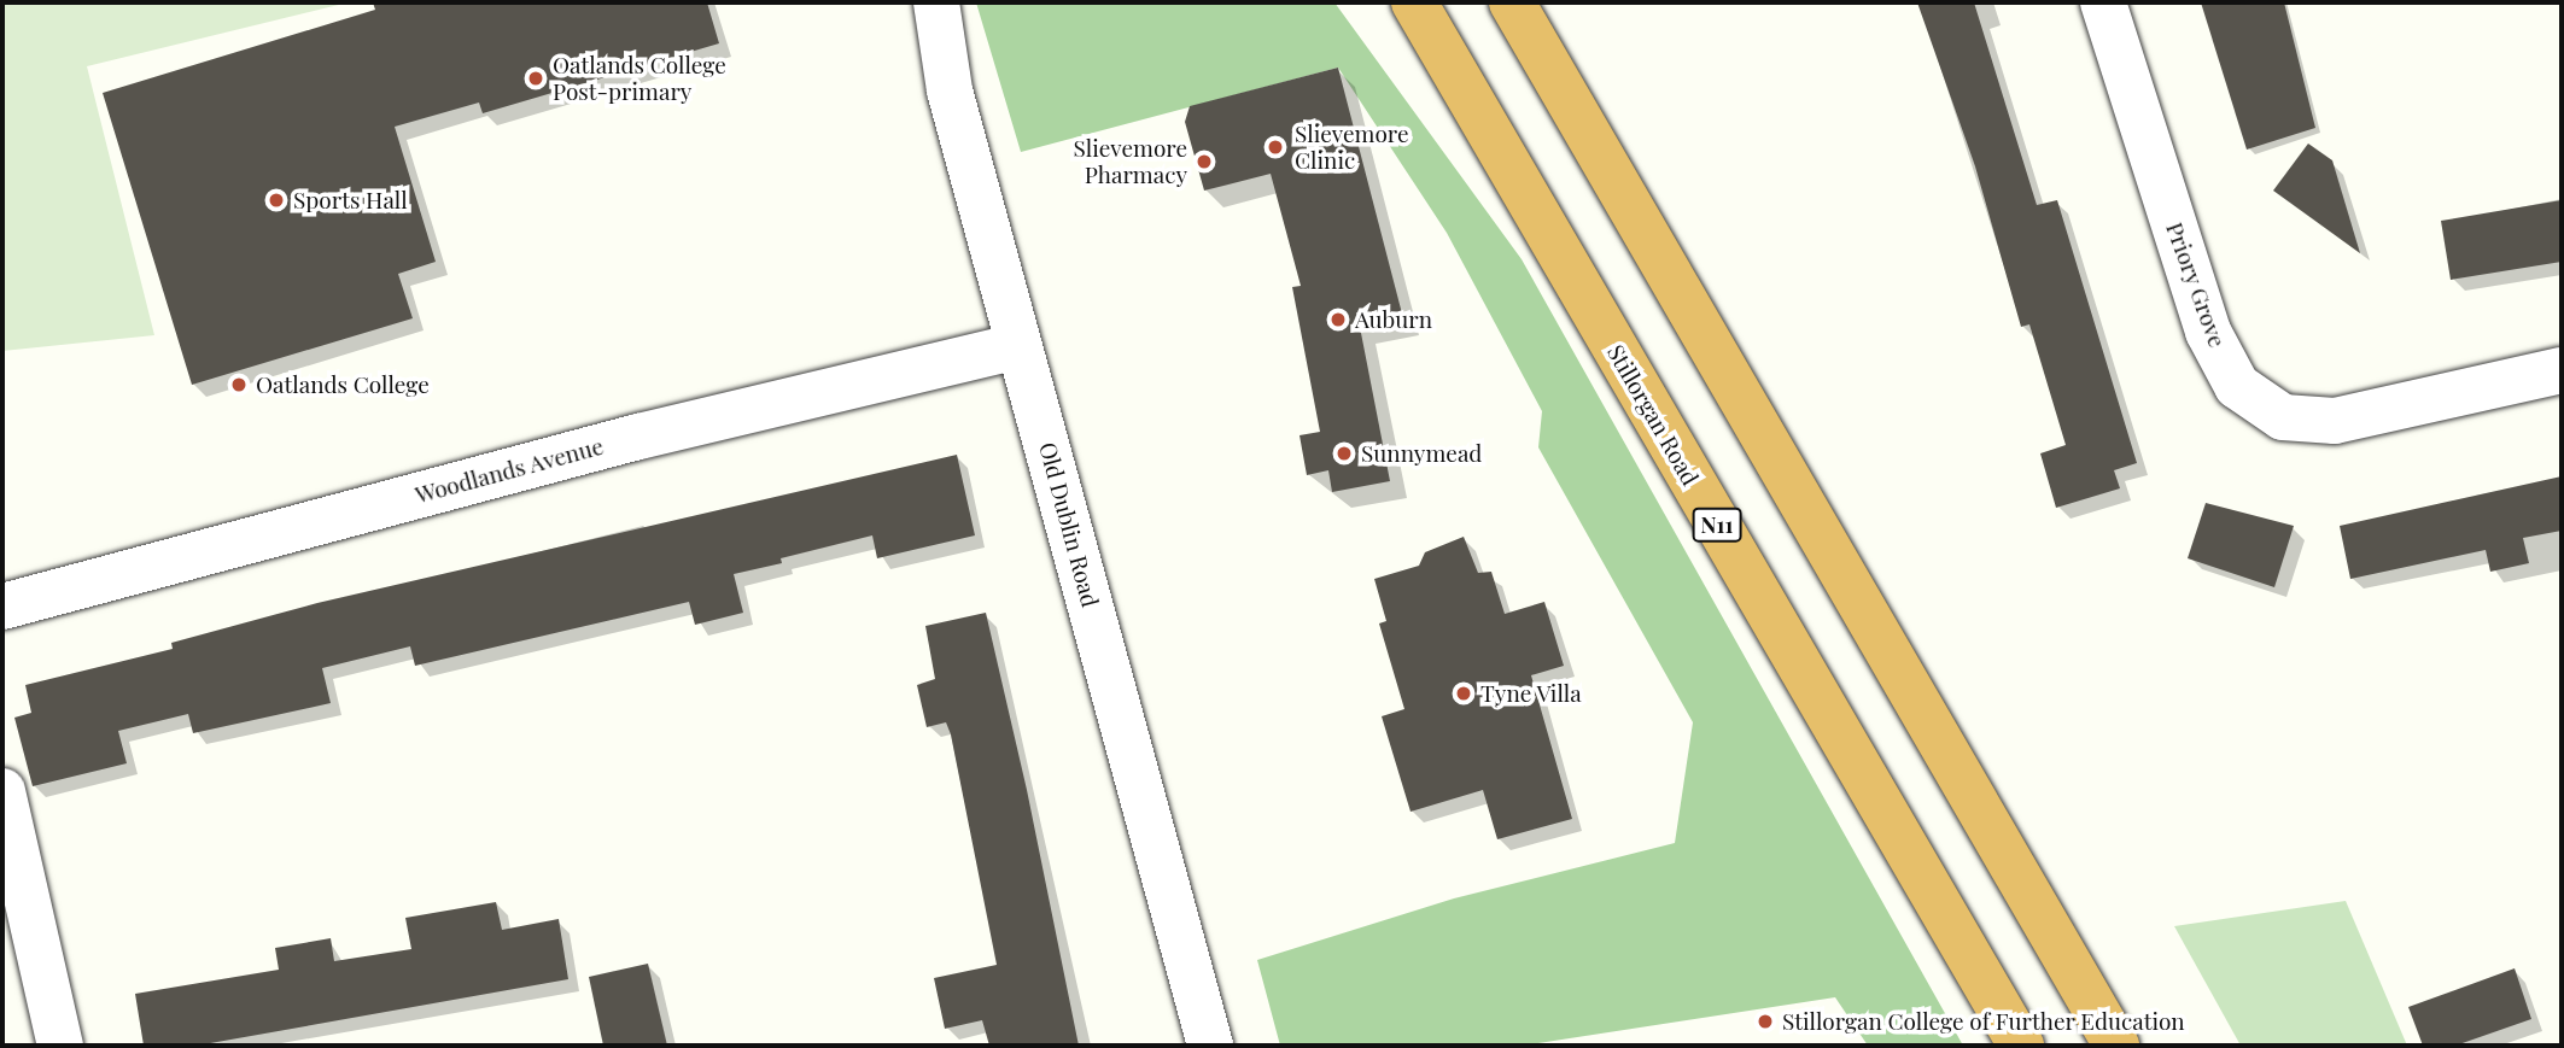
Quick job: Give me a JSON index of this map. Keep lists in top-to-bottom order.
{
  "streets": {
    "highway": ["Stillorgan Road", "N11"],
    "street": ["Priory Grove", "Woodlands Avenue", "Old Dublin Road"]
  },
  "crossings": [
    ["Woodlands Avenue", "Old Dublin Road"]
  ],
  "places": [
    "Oatlands College Post-primary",
    "Slievemore Clinic",
    "Slievemore Pharmacy",
    "Sports Hall",
    "Auburn",
    "Oatlands College",
    "Sunnymead",
    "Tyne Villa",
    "Stillorgan College of Further Education"
  ]
}
